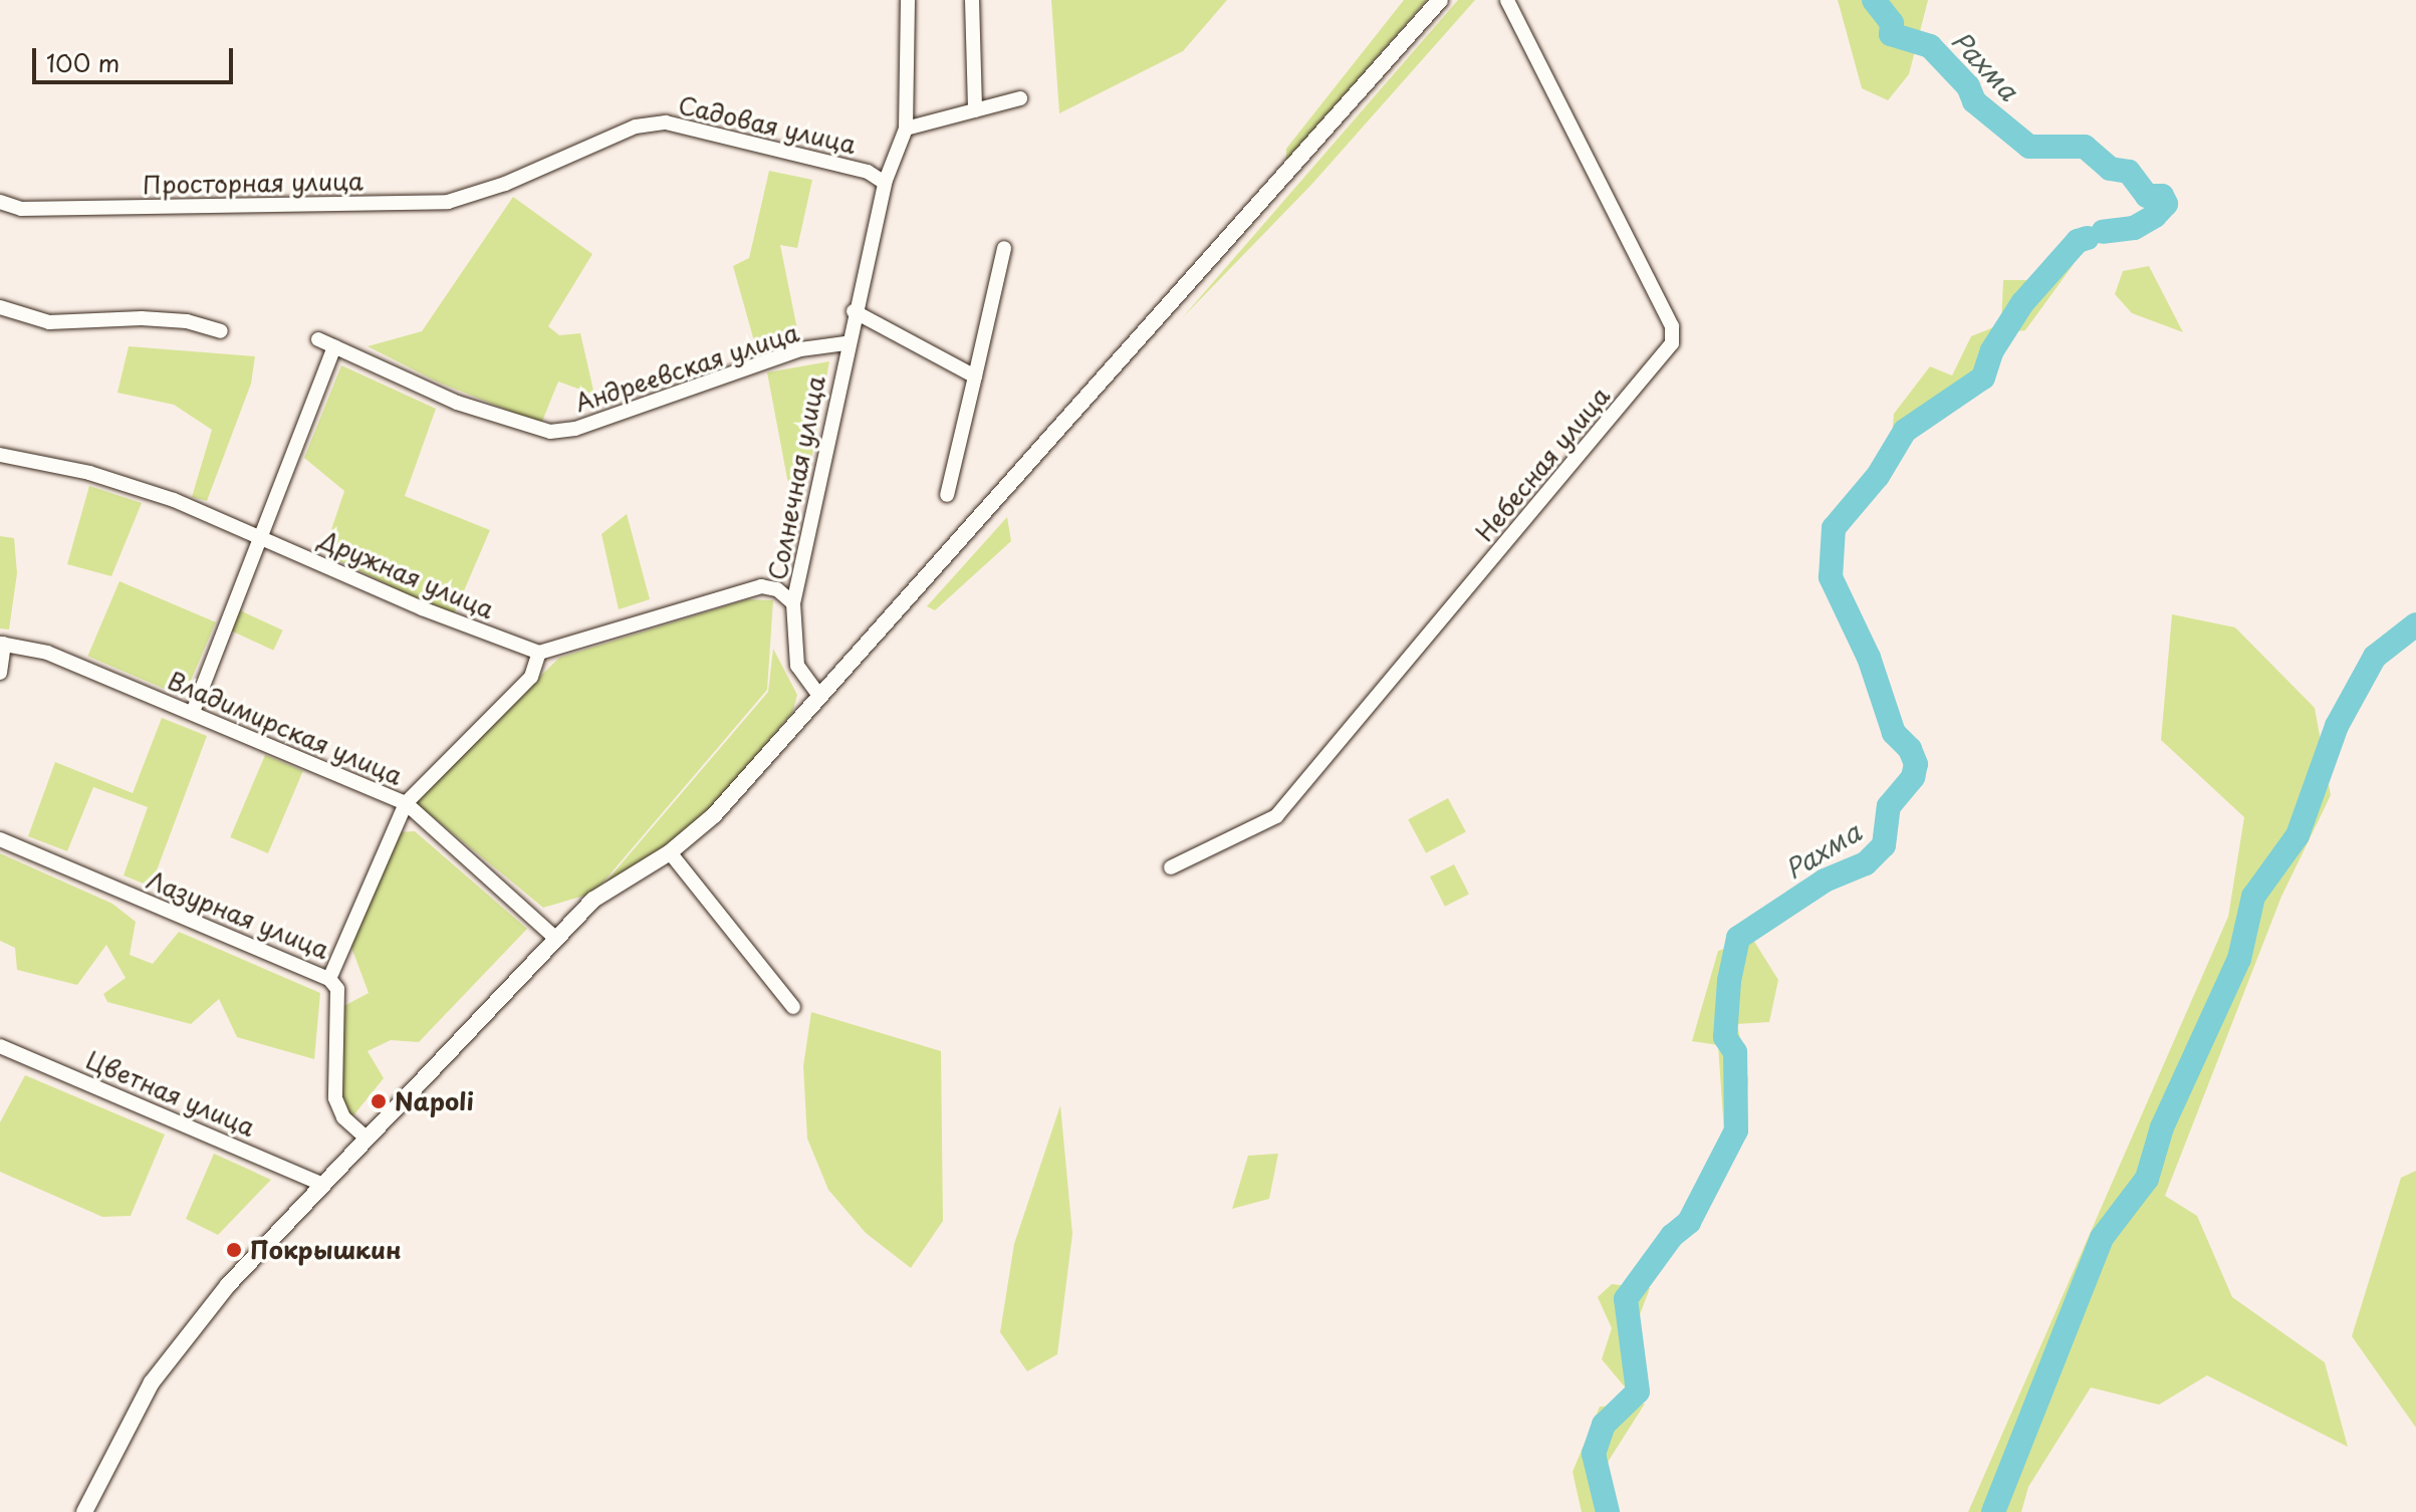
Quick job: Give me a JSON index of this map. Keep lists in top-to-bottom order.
{
  "streets": {
    "street": [
      "Садовая улица",
      "Просторная улица",
      "Андреевская улица",
      "Небесная улица",
      "Солнечная улица",
      "Дружная улица",
      "Владимирская улица",
      "Лазурная улица",
      "Цветная улица"
    ]
  },
  "crossings": [
    ["Садовая улица", "Просторная улица"],
    ["Садовая улица", "Солнечная улица"],
    ["Андреевская улица", "Солнечная улица"],
    ["Дружная улица", "Владимирская улица"],
    ["Владимирская улица", "Лазурная улица"]
  ],
  "water": ["Рахма"],
  "places": ["Napoli", "Покрышкин"],
  "scale_bar": "100 m"
}
